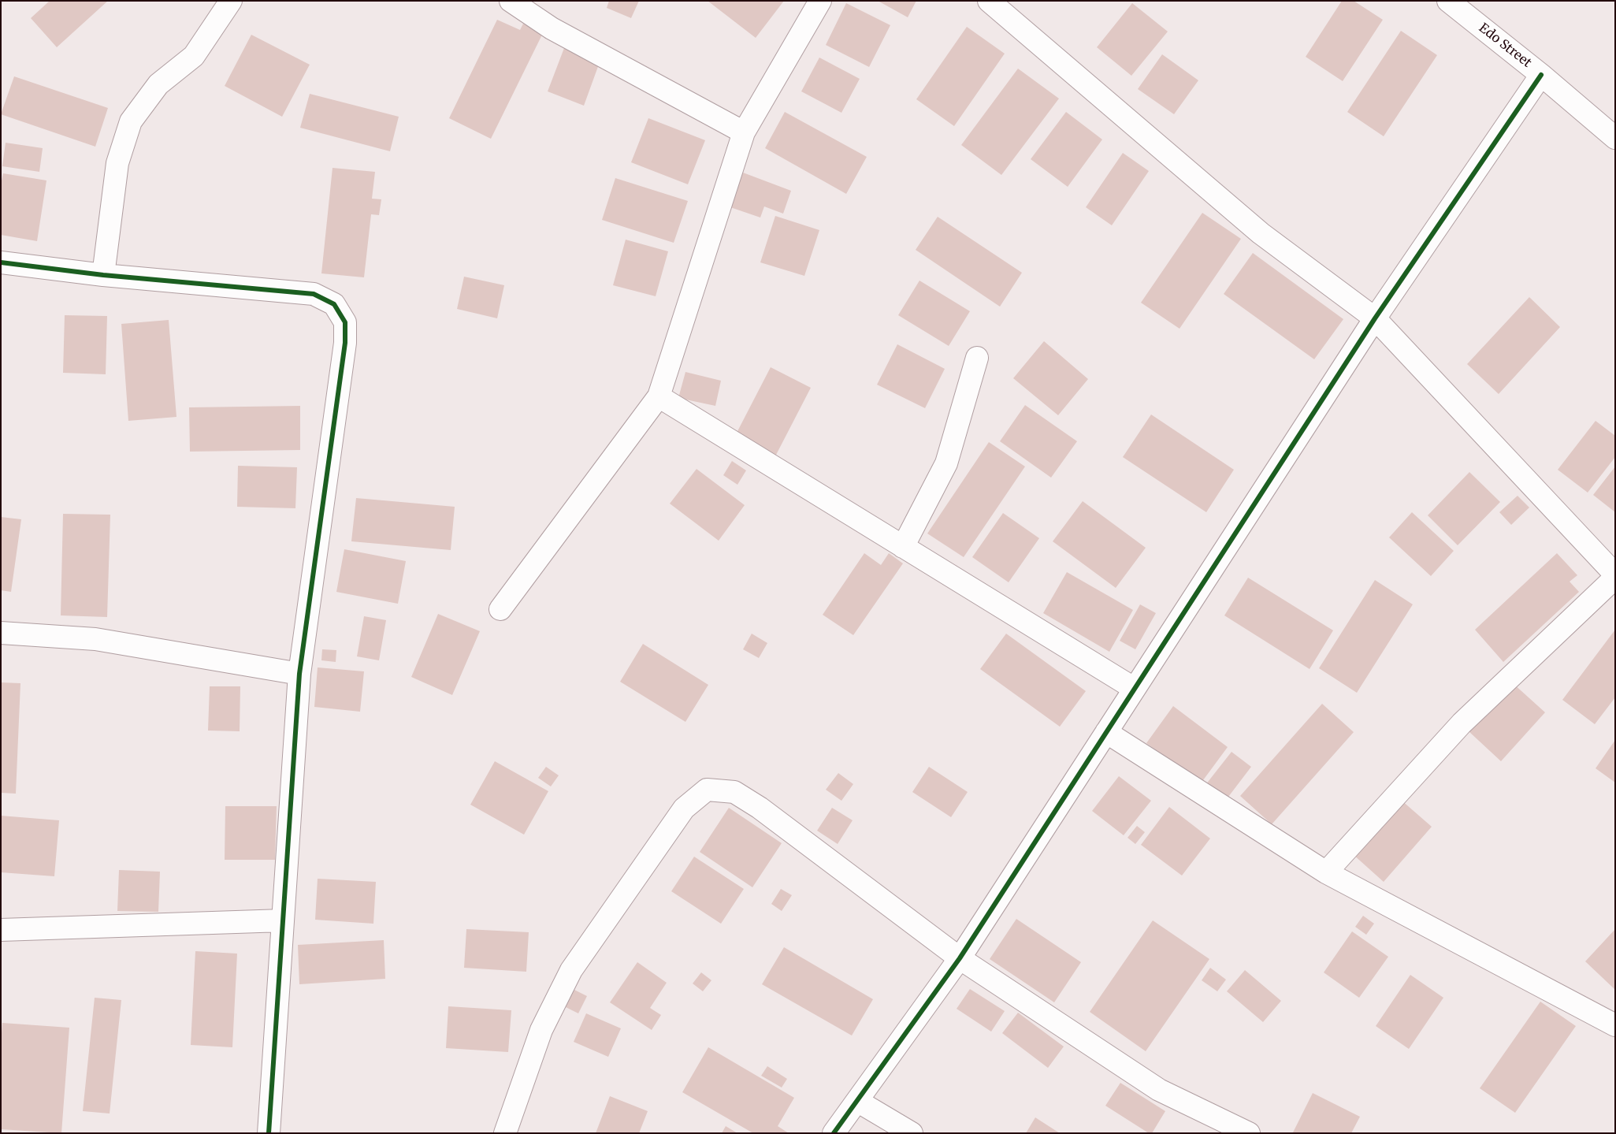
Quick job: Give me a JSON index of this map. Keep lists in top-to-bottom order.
{
  "streets": {
    "street": ["Edo Street"]
  }
}
